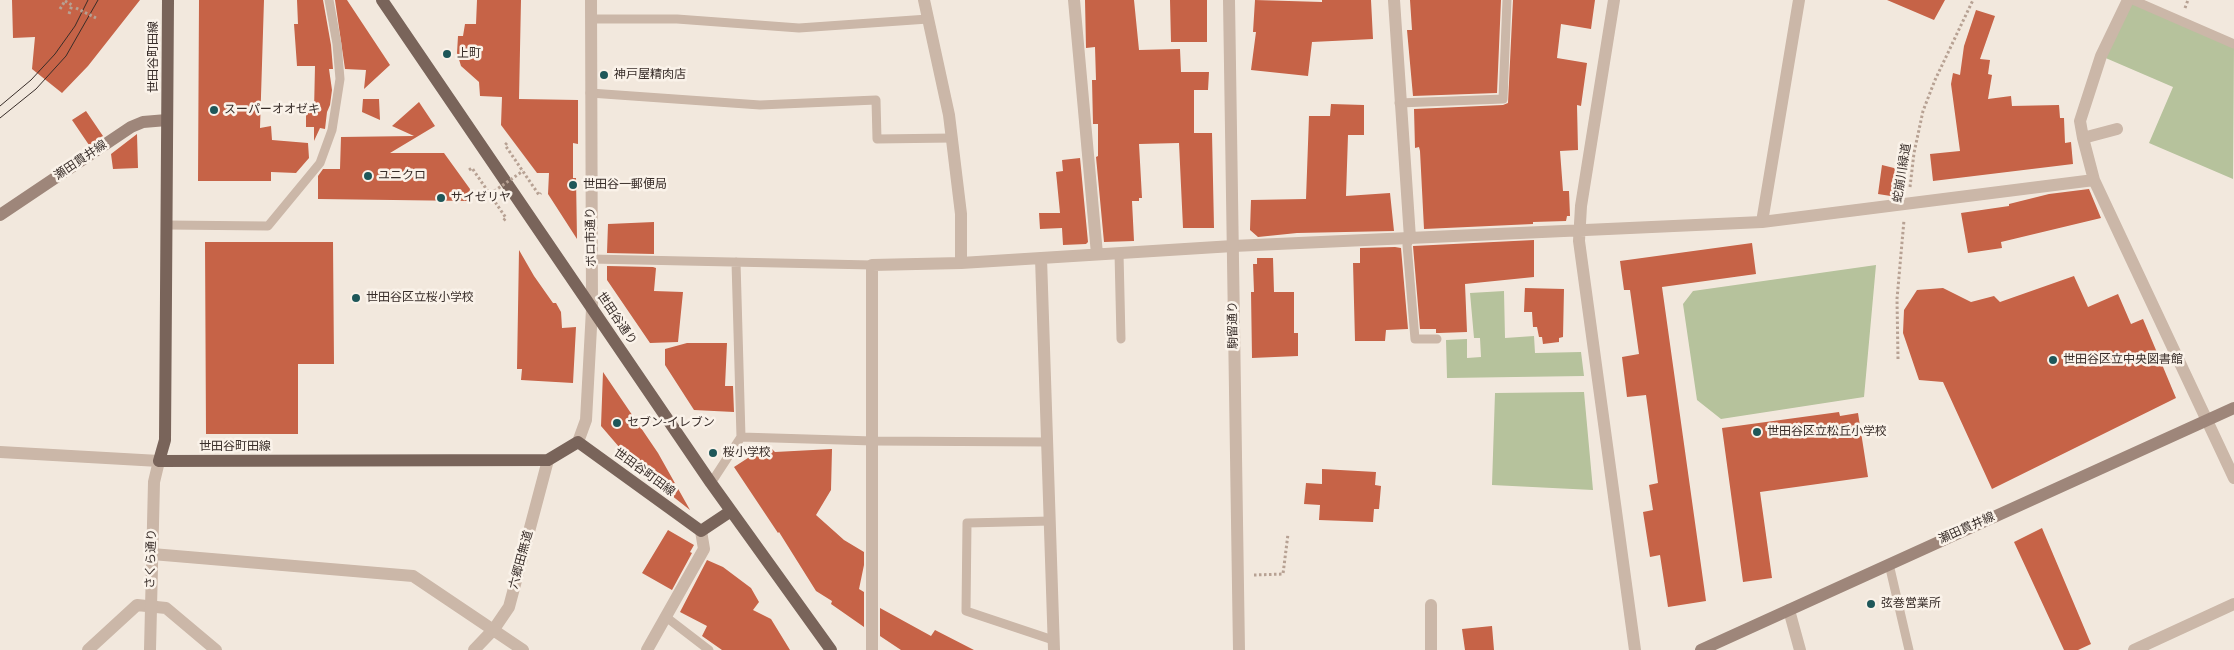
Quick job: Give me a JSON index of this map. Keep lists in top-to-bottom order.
{
  "streets": {
    "main road": ["世田谷町田線", "瀬田貫井線", "世田谷通り"],
    "street": [
      "ボロ市通り",
      "駒留通り",
      "さくら通り",
      "六郷田無道"
    ],
    "path": ["蛇崩川緑道"]
  },
  "crossings": [
    ["世田谷町田線", "瀬田貫井線"],
    ["世田谷町田線", "ボロ市通り"],
    ["世田谷町田線", "さくら通り"],
    ["世田谷町田線", "六郷田無道"],
    ["ボロ市通り", "世田谷通り"]
  ],
  "places": [
    "上町",
    "神戸屋精肉店",
    "スーパーオオゼキ",
    "ユニクロ",
    "世田谷一郵便局",
    "サイゼリヤ",
    "世田谷区立桜小学校",
    "世田谷区立中央図書館",
    "セブン-イレブン",
    "世田谷区立松丘小学校",
    "桜小学校",
    "弦巻営業所"
  ]
}
